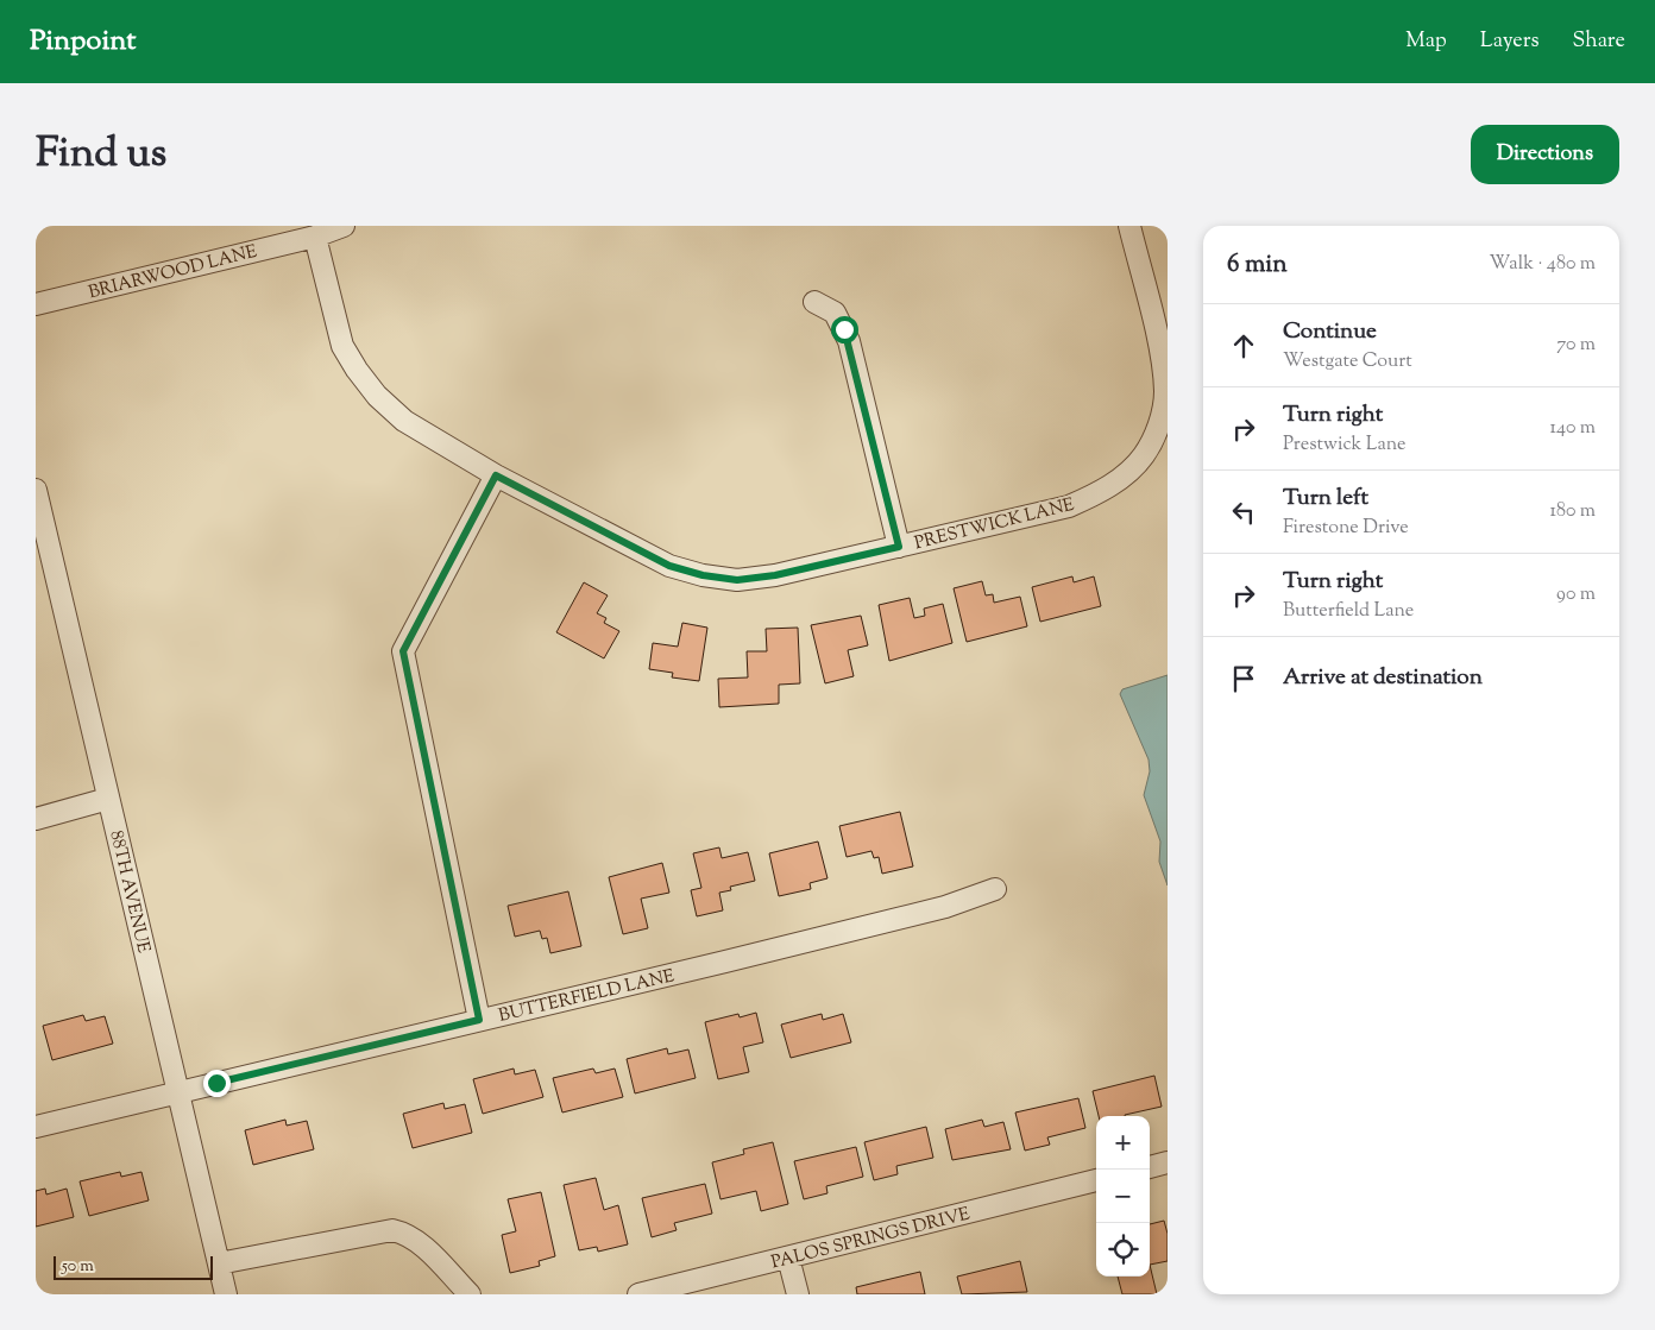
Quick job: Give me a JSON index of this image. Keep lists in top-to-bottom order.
{
  "streets": {
    "street": [
      "BRIARWOOD LANE",
      "PRESTWICK LANE",
      "88TH AVENUE",
      "BUTTERFIELD LANE",
      "PALOS SPRINGS DRIVE"
    ]
  },
  "crossings": [
    ["BRIARWOOD LANE", "PRESTWICK LANE"],
    ["88TH AVENUE", "BUTTERFIELD LANE"]
  ],
  "scale_bar": "50 m",
  "page": {
    "header": "Pinpoint",
    "nav": ["Map", "Layers", "Share"],
    "title": "Find us",
    "buttons": "Directions",
    "heading": ["6 min", "Walk · 480 m"],
    "list": [
      ["Continue", "Westgate Court", "70 m"],
      ["Turn right", "Prestwick Lane", "140 m"],
      ["Turn left", "Firestone Drive", "180 m"],
      ["Turn right", "Butterfield Lane", "90 m"],
      "Arrive at destination"
    ],
    "map_buttons": ["+", "−"],
    "scale": "50 m"
  }
}
